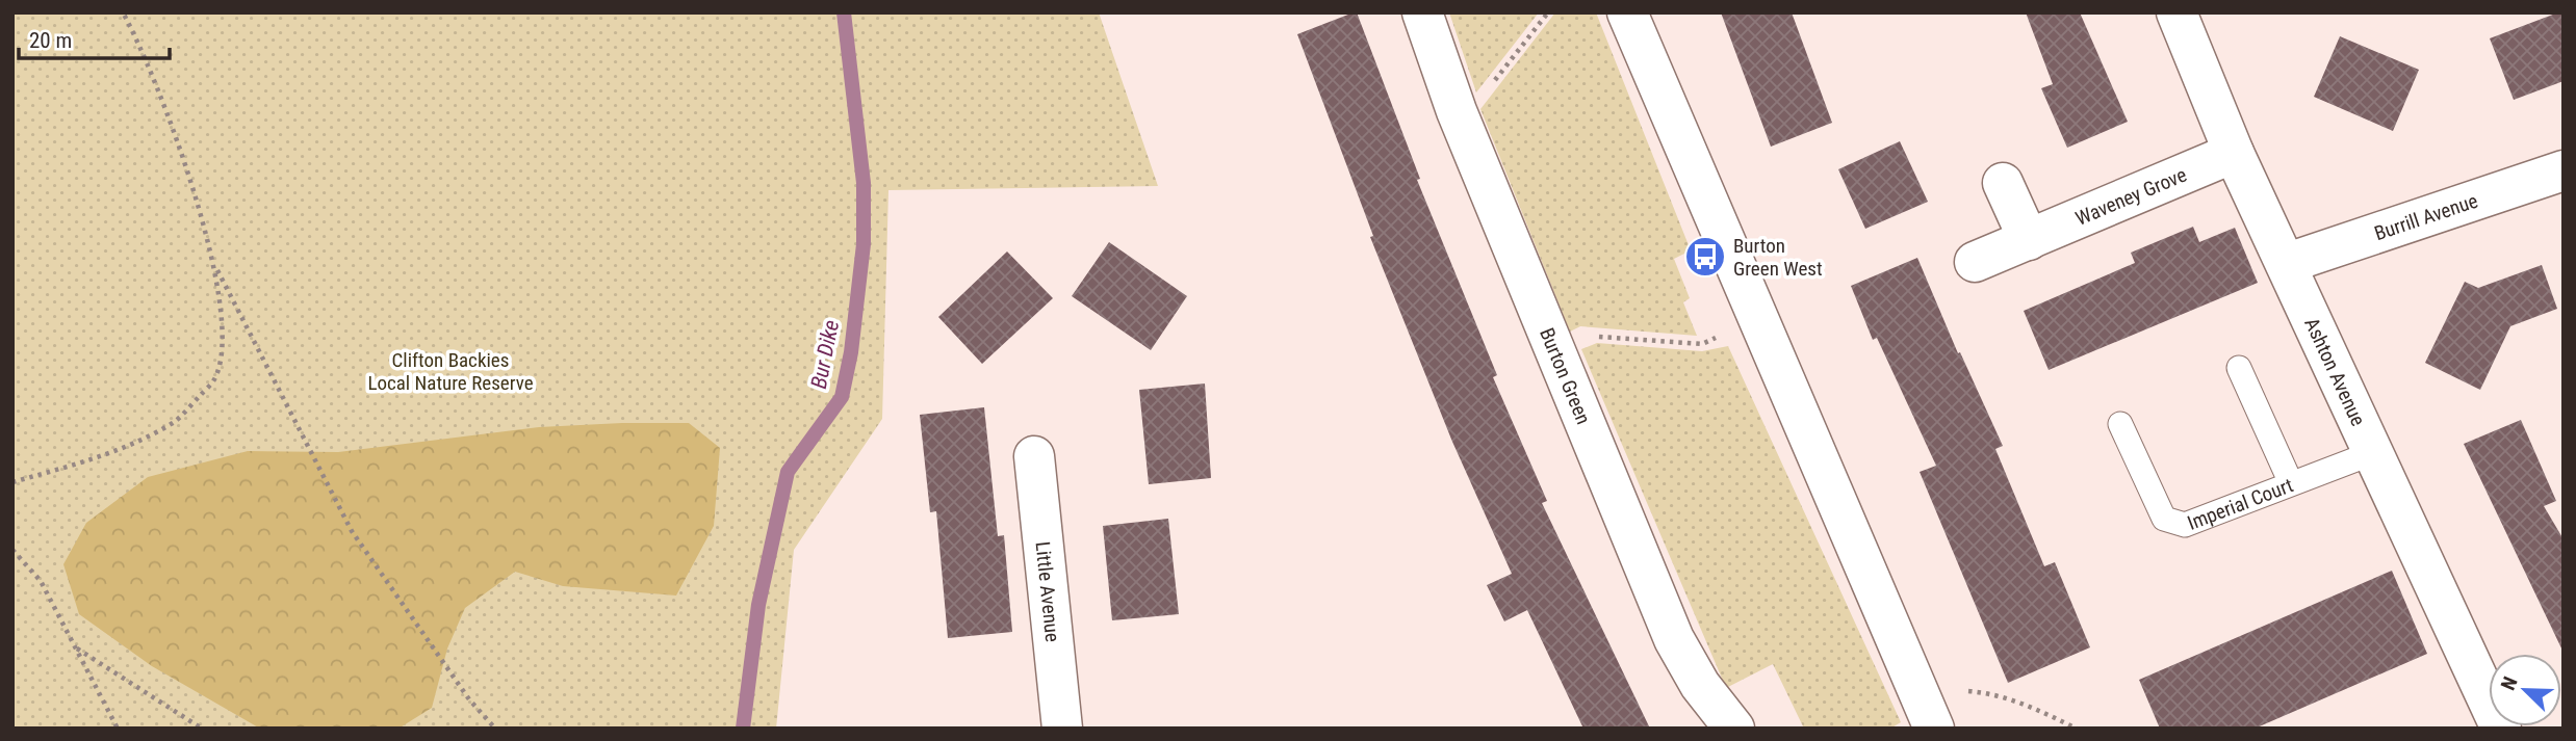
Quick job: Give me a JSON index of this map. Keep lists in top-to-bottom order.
{
  "streets": {
    "street": [
      "Waveney Grove",
      "Burrill Avenue",
      "Ashton Avenue",
      "Burton Green",
      "Little Avenue"
    ],
    "lane": ["Imperial Court"]
  },
  "crossings": [
    ["Waveney Grove", "Ashton Avenue"],
    ["Burrill Avenue", "Ashton Avenue"],
    ["Ashton Avenue", "Imperial Court"]
  ],
  "water": ["Bur Dike"],
  "parks": ["Clifton Backies Local Nature Reserve"],
  "places": {
    "bus stop": ["Burton Green West"]
  },
  "scale_bar": "20 m",
  "north": "top left"
}
